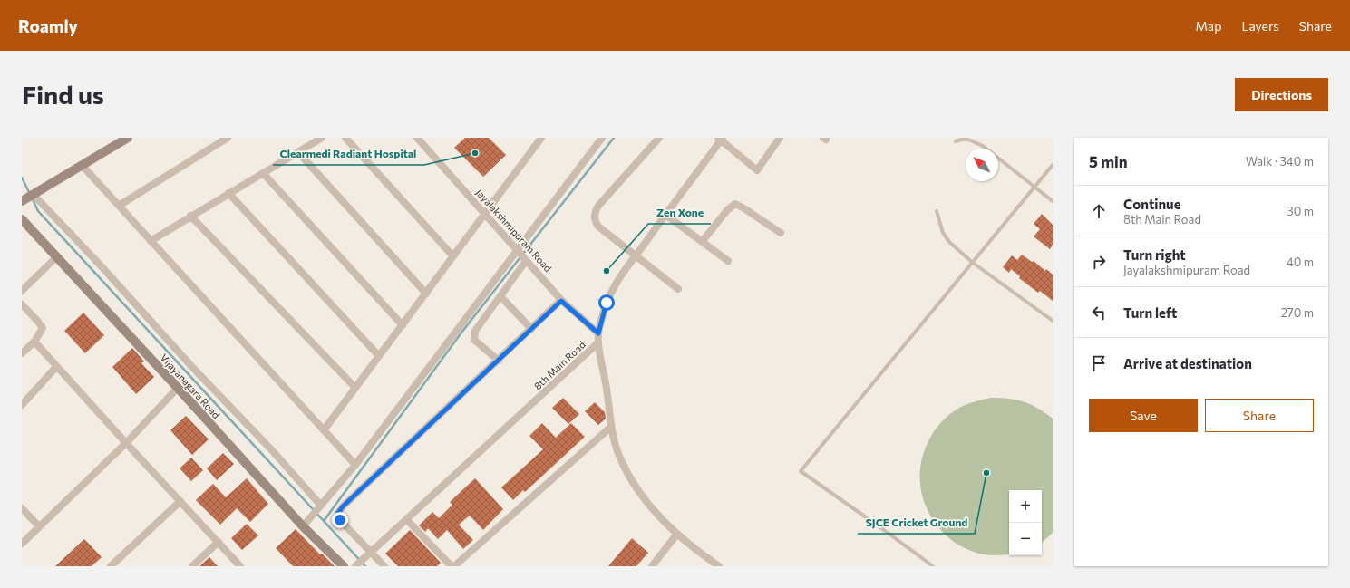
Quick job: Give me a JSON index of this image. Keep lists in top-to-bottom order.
{
  "streets": {
    "street": ["Jayalakshmipuram Road", "8th Main Road", "Vijayanagara Road"]
  },
  "crossings": [
    ["Jayalakshmipuram Road", "8th Main Road"]
  ],
  "places": ["Clearmedi Radiant Hospital", "Zen Xone", "SJCE Cricket Ground"],
  "north": "top left",
  "page": {
    "header": "Roamly",
    "nav": ["Map", "Layers", "Share"],
    "buttons": [
      "Directions",
      ["Save", "Share"]
    ],
    "title": "Find us",
    "heading": ["5 min", "Walk · 340 m"],
    "list": [
      ["Continue", "8th Main Road", "30 m"],
      ["Turn right", "Jayalakshmipuram Road", "40 m"],
      ["Turn left", "270 m"],
      "Arrive at destination"
    ],
    "map_buttons": ["+", "−"]
  }
}
